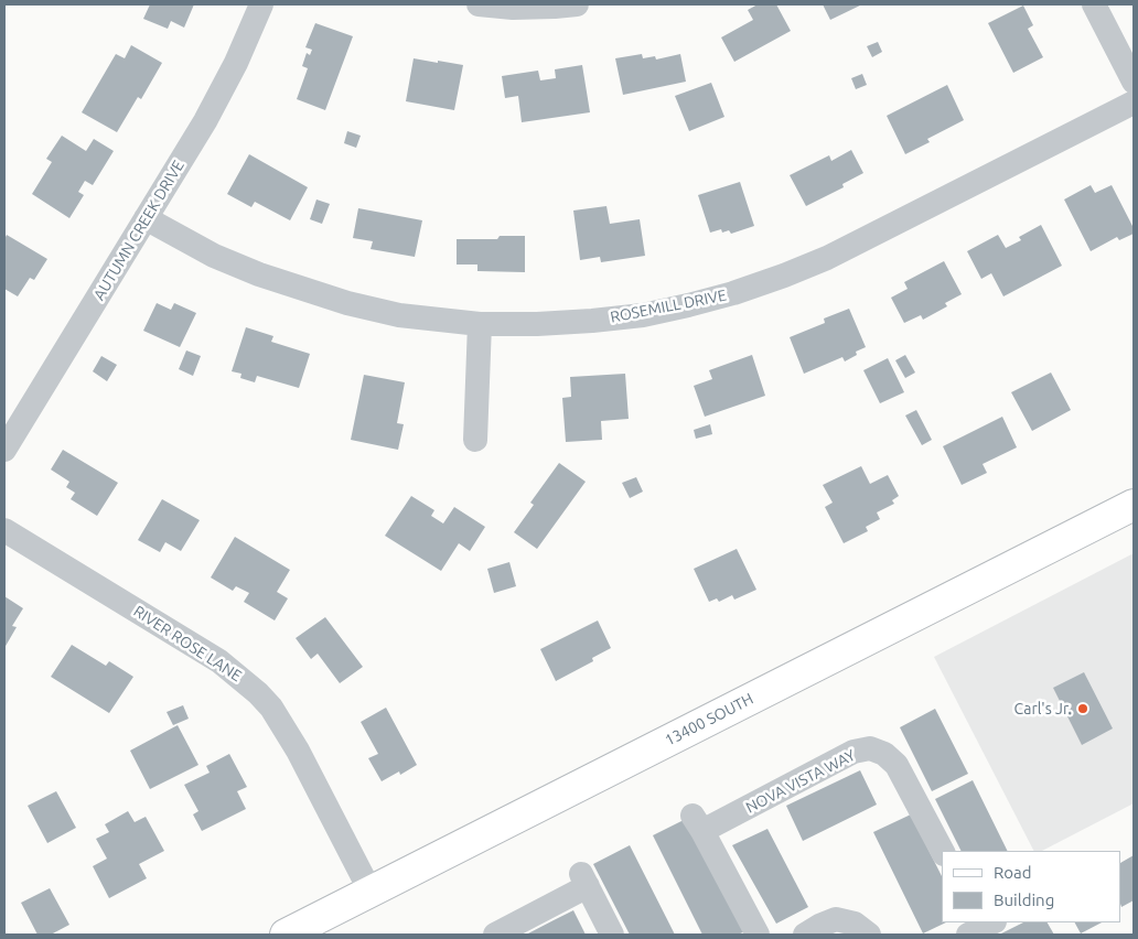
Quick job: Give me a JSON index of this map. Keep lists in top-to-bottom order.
{
  "streets": {
    "main road": ["13400 SOUTH"],
    "street": [
      "AUTUMN CREEK DRIVE",
      "ROSEMILL DRIVE",
      "RIVER ROSE LANE",
      "NOVA VISTA WAY"
    ]
  },
  "crossings": [
    ["AUTUMN CREEK DRIVE", "ROSEMILL DRIVE"],
    ["RIVER ROSE LANE", "13400 SOUTH"]
  ],
  "places": ["Carl's Jr."],
  "legend": ["Road", "Building"]
}
